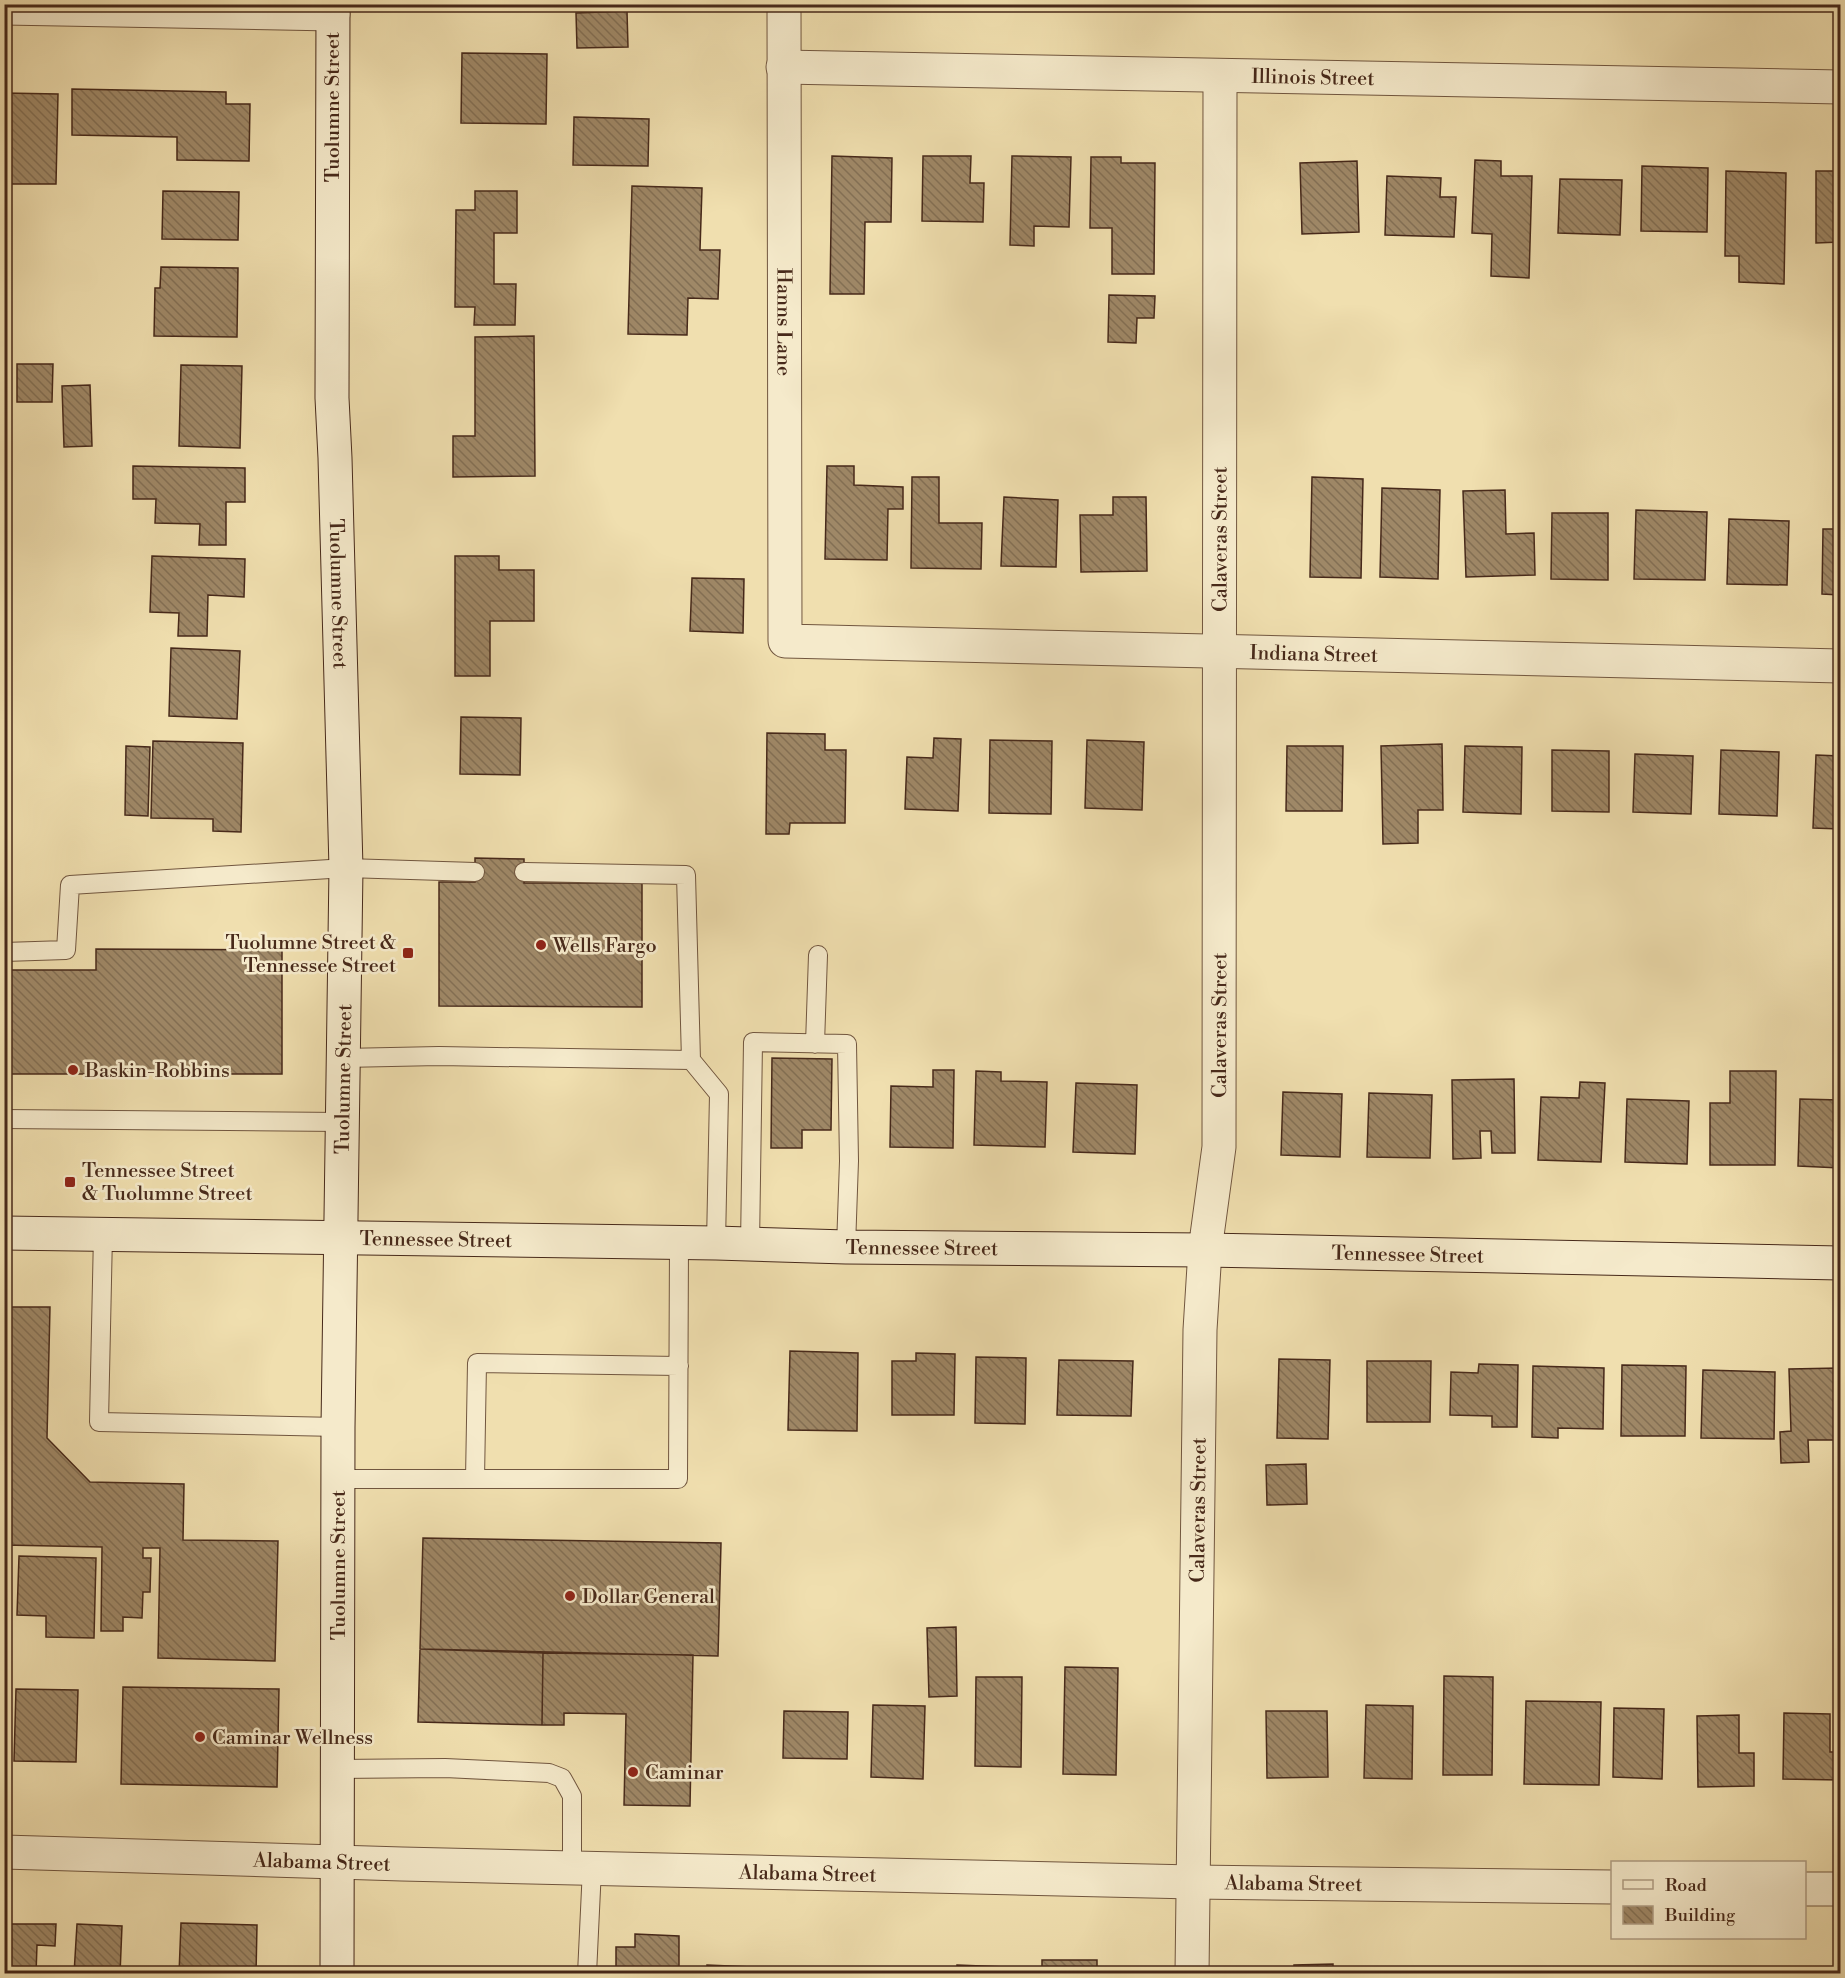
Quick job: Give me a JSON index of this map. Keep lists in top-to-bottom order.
{
  "streets": {
    "street": [
      "Illinois Street",
      "Tuolumne Street",
      "Hanns Lane",
      "Calaveras Street",
      "Indiana Street",
      "Tennessee Street",
      "Alabama Street"
    ]
  },
  "crossings": [
    ["Illinois Street", "Hanns Lane"],
    ["Illinois Street", "Calaveras Street"],
    ["Tuolumne Street", "Tennessee Street"],
    ["Tuolumne Street", "Alabama Street"],
    ["Hanns Lane", "Indiana Street"],
    ["Calaveras Street", "Indiana Street"],
    ["Calaveras Street", "Tennessee Street"],
    ["Calaveras Street", "Alabama Street"]
  ],
  "places": {
    "other": [
      "Wells Fargo",
      "Baskin-Robbins",
      "Dollar General",
      "Caminar Wellness",
      "Caminar"
    ],
    "transit": ["Tuolumne Street & Tennessee Street", "Tennessee Street & Tuolumne Street"]
  },
  "legend": ["Road", "Building"]
}
